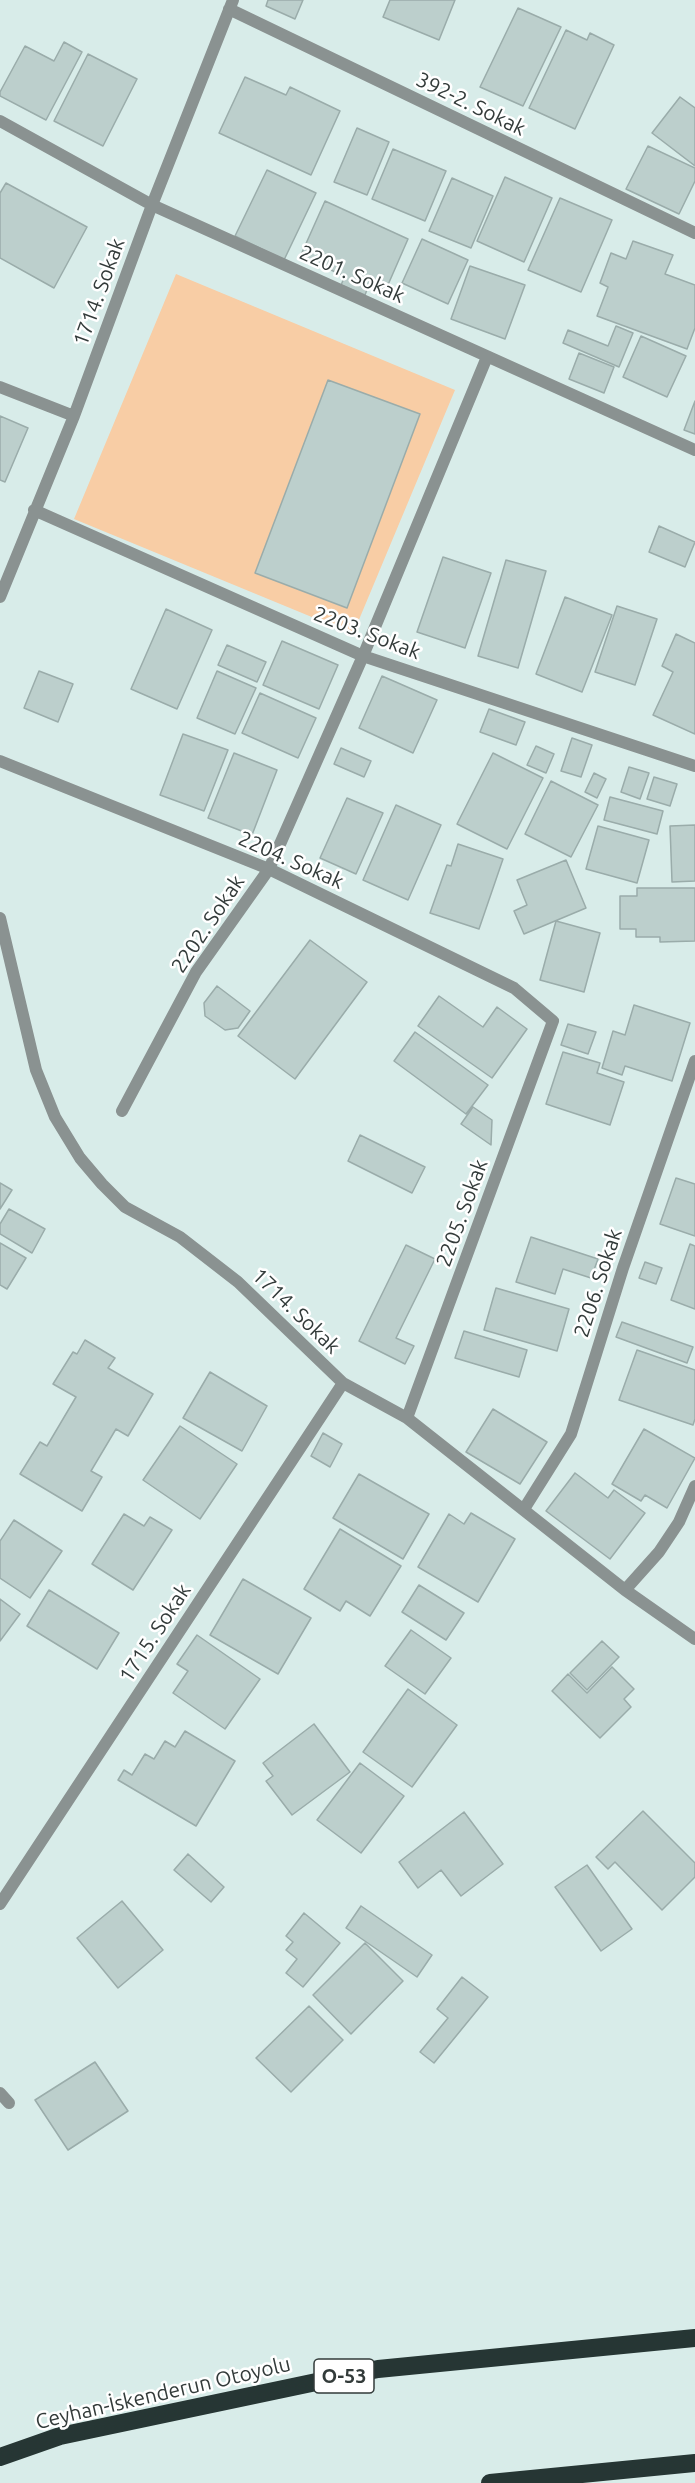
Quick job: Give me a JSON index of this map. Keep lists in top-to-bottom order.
{
  "streets": {
    "highway": ["O-53", "Ceyhan-İskenderun Otoyolu"],
    "street": [
      "392-2. Sokak",
      "2201. Sokak",
      "1714. Sokak",
      "2203. Sokak",
      "2204. Sokak",
      "2202. Sokak",
      "2205. Sokak",
      "2206. Sokak",
      "1715. Sokak"
    ]
  },
  "crossings": [
    ["392-2. Sokak", "1714. Sokak"],
    ["2201. Sokak", "1714. Sokak"],
    ["2201. Sokak", "2202. Sokak"],
    ["1714. Sokak", "2203. Sokak"],
    ["1714. Sokak", "2205. Sokak"],
    ["1714. Sokak", "2206. Sokak"],
    ["1714. Sokak", "1715. Sokak"],
    ["2203. Sokak", "2202. Sokak"],
    ["2204. Sokak", "2202. Sokak"],
    ["2204. Sokak", "2205. Sokak"]
  ]
}
